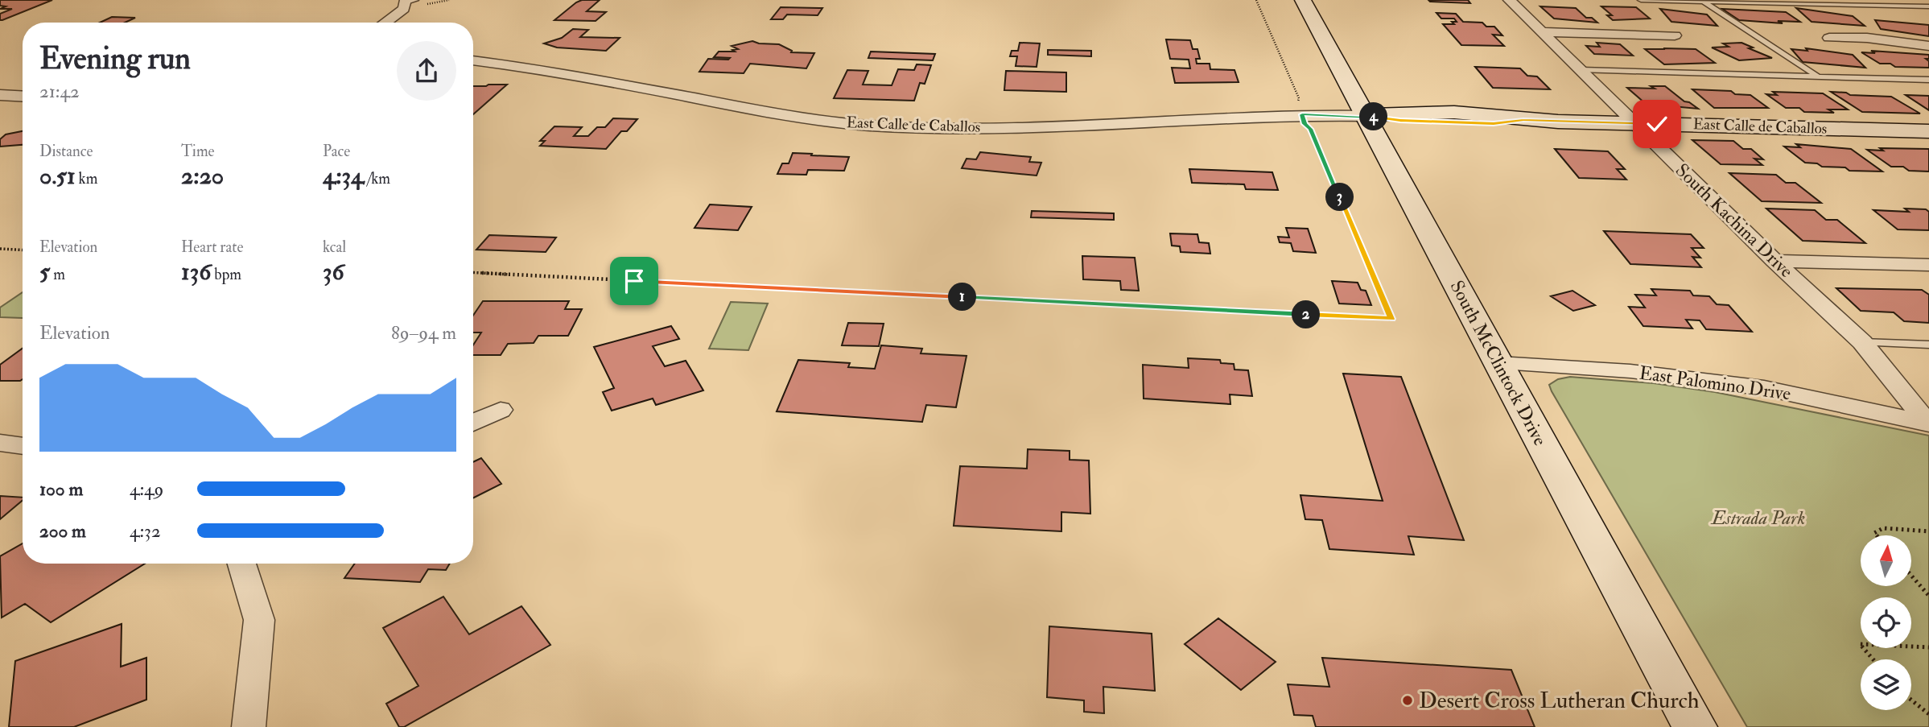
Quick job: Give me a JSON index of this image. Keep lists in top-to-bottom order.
{
  "streets": {
    "main road": ["East Calle de Caballos", "South McClintock Drive"],
    "street": ["South Kachina Drive", "East Palomino Drive"]
  },
  "crossings": [
    ["East Calle de Caballos", "South Kachina Drive"],
    ["East Calle de Caballos", "South McClintock Drive"],
    ["South Kachina Drive", "East Palomino Drive"],
    ["South McClintock Drive", "East Palomino Drive"]
  ],
  "parks": ["Estrada Park"],
  "places": ["Desert Cross Lutheran Church"],
  "north": "top",
  "page": {
    "heading": ["Evening run", "21:42"],
    "pins": [
      "4",
      "3",
      "1",
      "2"
    ],
    "stats": [
      ["Distance", "0.51 km"],
      ["Time", "2:20"],
      ["Pace", "4:34 /km"],
      ["Elevation", "5 m"],
      ["Heart rate", "136 bpm"],
      ["kcal", "36"]
    ],
    "chart": ["Elevation", "89–94 m"],
    "list": [
      {
        "name": "100 m",
        "note": "4:49"
      },
      {
        "name": "200 m",
        "note": "4:32"
      }
    ]
  }
}
